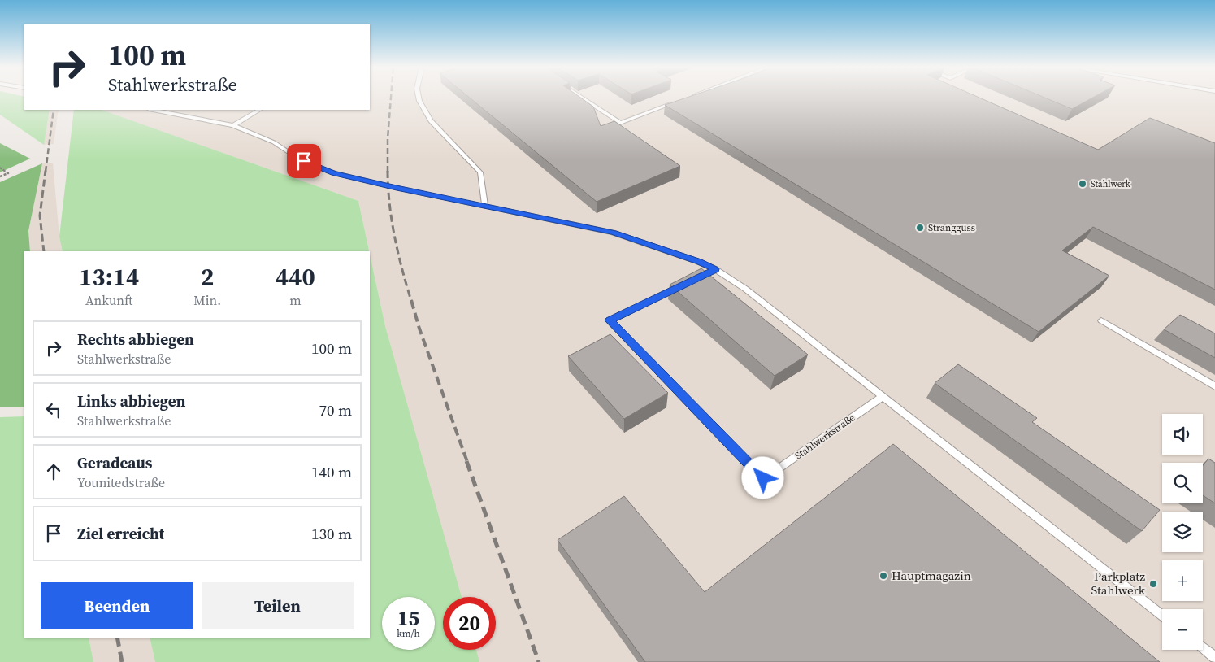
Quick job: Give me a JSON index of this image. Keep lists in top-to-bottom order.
{
  "streets": {
    "lane": ["Stahlwerkstraße"]
  },
  "places": [
    "Stahlwerk",
    "Strangguss",
    "Hauptmagazin",
    "Parkplatz Stahlwerk"
  ],
  "page": {
    "turn": ["100 m", "Stahlwerkstraße"],
    "eta": [
      "13:14",
      "Ankunft",
      "2",
      "Min.",
      "440",
      "m"
    ],
    "list": [
      {
        "name": "Rechts abbiegen",
        "note": "Stahlwerkstraße",
        "value": "100 m"
      },
      {
        "name": "Links abbiegen",
        "note": "Stahlwerkstraße",
        "value": "70 m"
      },
      {
        "name": "Geradeaus",
        "note": "Younitedstraße",
        "value": "140 m"
      },
      {
        "name": "Ziel erreicht",
        "value": "130 m"
      }
    ],
    "map_buttons": ["+", "−"],
    "buttons": ["Beenden", "Teilen"],
    "speed": "15 km/h",
    "limit": "20"
  }
}
